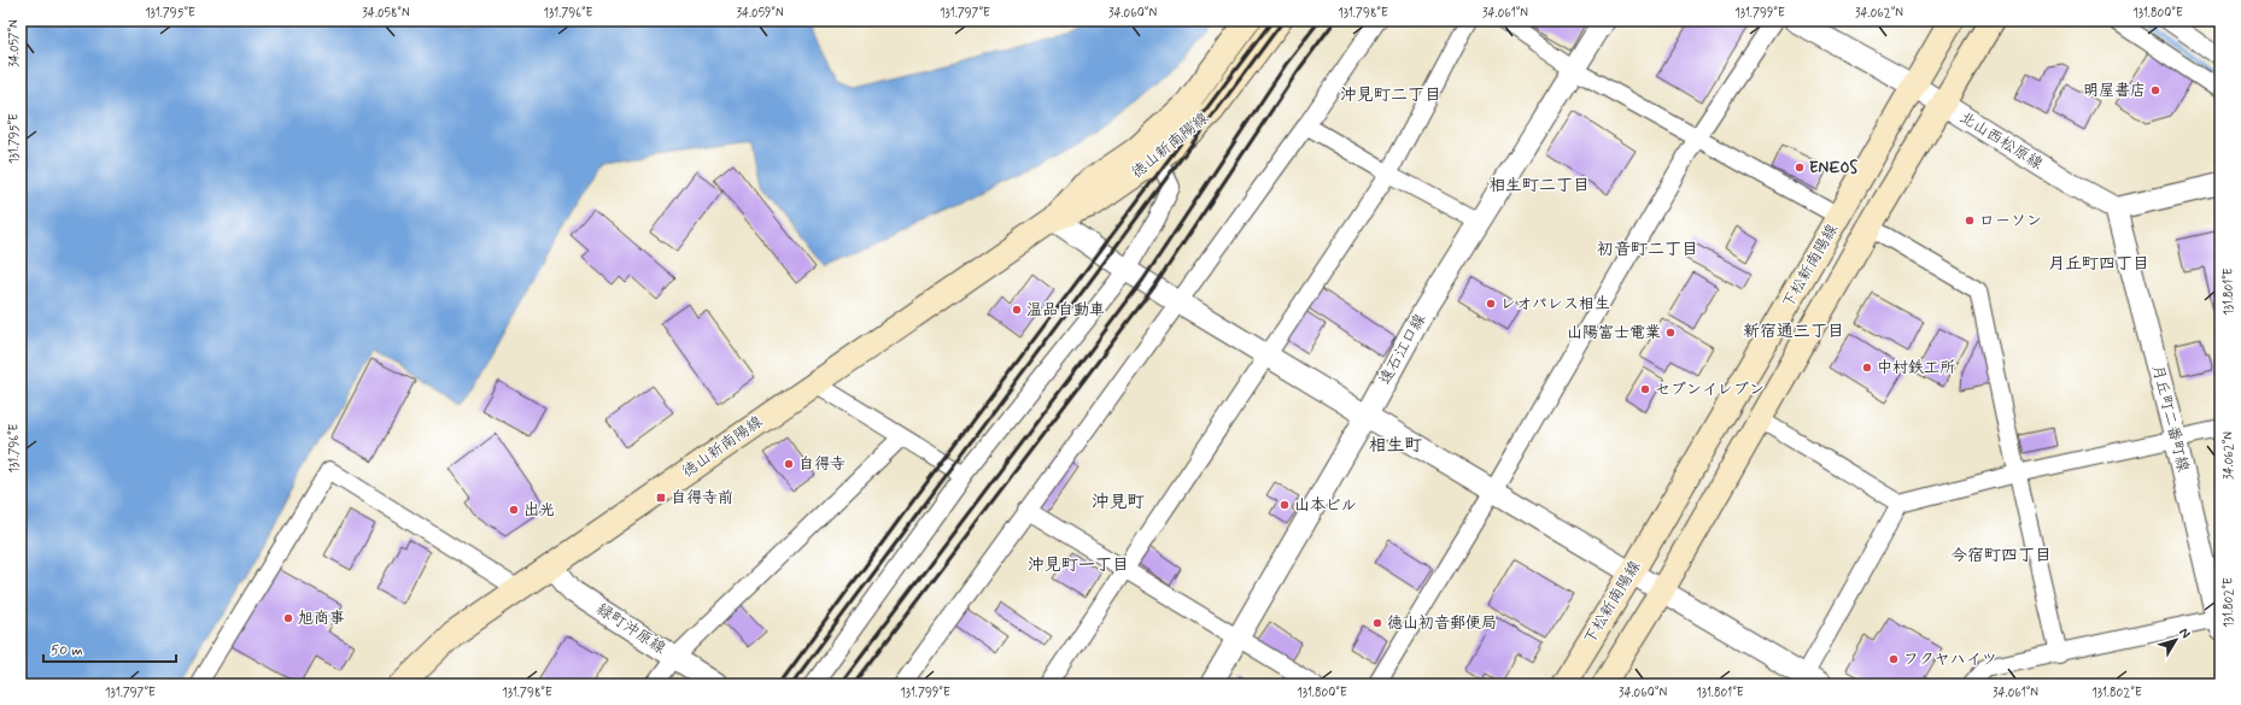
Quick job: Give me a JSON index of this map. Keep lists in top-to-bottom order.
{
  "streets": {
    "main road": ["徳山新南陽線", "下松新南陽線"],
    "street": [
      "北山西松原線",
      "遠石江口線",
      "月丘町二番町線",
      "緑町沖原線"
    ]
  },
  "crossings": [
    ["北山西松原線", "下松新南陽線"],
    ["北山西松原線", "月丘町二番町線"],
    ["徳山新南陽線", "緑町沖原線"]
  ],
  "districts": [
    "沖見町二丁目",
    "相生町二丁目",
    "初音町二丁目",
    "月丘町四丁目",
    "新宿通三丁目",
    "相生町",
    "沖見町",
    "今宿町四丁目",
    "沖見町一丁目"
  ],
  "places": {
    "other": [
      "明屋書店",
      "ENEOS",
      "ローソン",
      "レオパレス相生",
      "温品自動車",
      "山陽富士電業",
      "中村鉄工所",
      "セブンイレブン",
      "自得寺",
      "山本ビル",
      "出光",
      "旭商事",
      "徳山初音郵便局",
      "フクヤハイツ"
    ],
    "transit": ["自得寺前"]
  },
  "scale_bar": "50 m",
  "north": "top right",
  "coordinates": [
    "131.795°E",
    "34.058°N",
    "131.796°E",
    "34.059°N",
    "131.797°E",
    "34.060°N",
    "131.798°E",
    "34.061°N",
    "131.799°E",
    "34.062°N",
    "131.800°E",
    "34.057°N",
    "131.801°E",
    "131.802°E"
  ]
}
